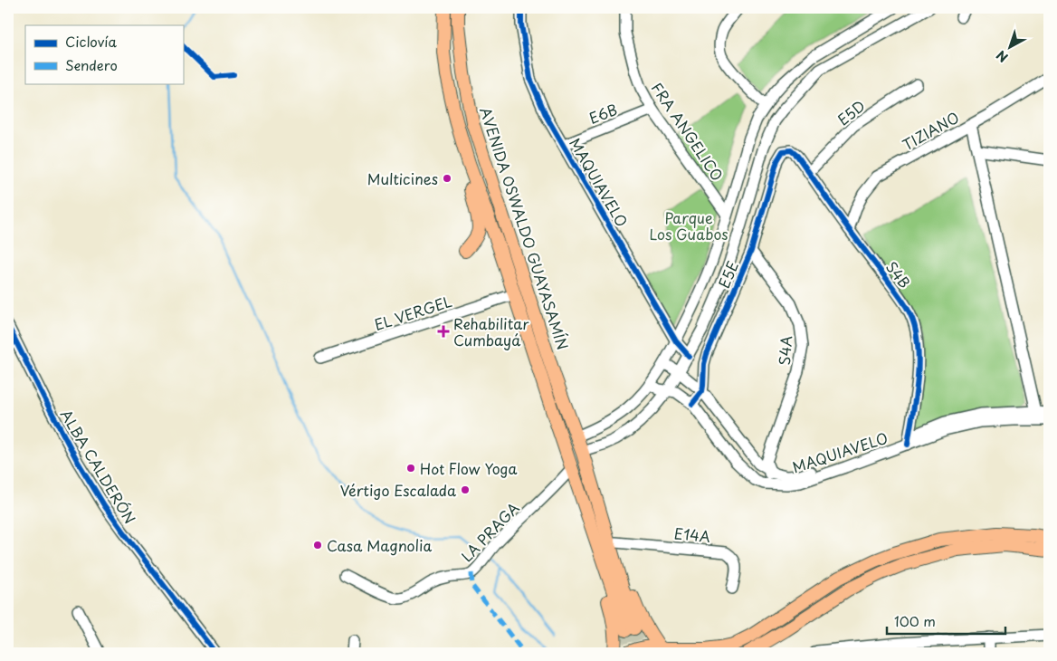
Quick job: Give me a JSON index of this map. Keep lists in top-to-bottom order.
{
  "streets": {
    "main road": ["AVENIDA OSWALDO GUAYASAMÍN"],
    "street": [
      "E5D",
      "E6B",
      "TIZIANO",
      "FRA ANGELICO",
      "MAQUIAVELO",
      "E5E",
      "S4B",
      "EL VERGEL",
      "S4A",
      "ALBA CALDERÓN",
      "LA PRAGA",
      "E14A"
    ]
  },
  "crossings": [
    ["E5D", "S4B"],
    ["E6B", "FRA ANGELICO"],
    ["E6B", "MAQUIAVELO"],
    ["TIZIANO", "S4B"],
    ["MAQUIAVELO", "S4B"],
    ["MAQUIAVELO", "S4A"],
    ["AVENIDA OSWALDO GUAYASAMÍN", "EL VERGEL"],
    ["AVENIDA OSWALDO GUAYASAMÍN", "LA PRAGA"],
    ["AVENIDA OSWALDO GUAYASAMÍN", "E14A"],
    ["E5E", "S4B"],
    ["E5E", "S4A"]
  ],
  "parks": ["Parque Los Guabos"],
  "places": {
    "other": [
      "Multicines",
      "Hot Flow Yoga",
      "Vértigo Escalada",
      "Casa Magnolia"
    ],
    "health": ["Rehabilitar Cumbayá"]
  },
  "legend": ["Ciclovía", "Sendero"],
  "scale_bar": "100 m",
  "north": "bottom left"
}
